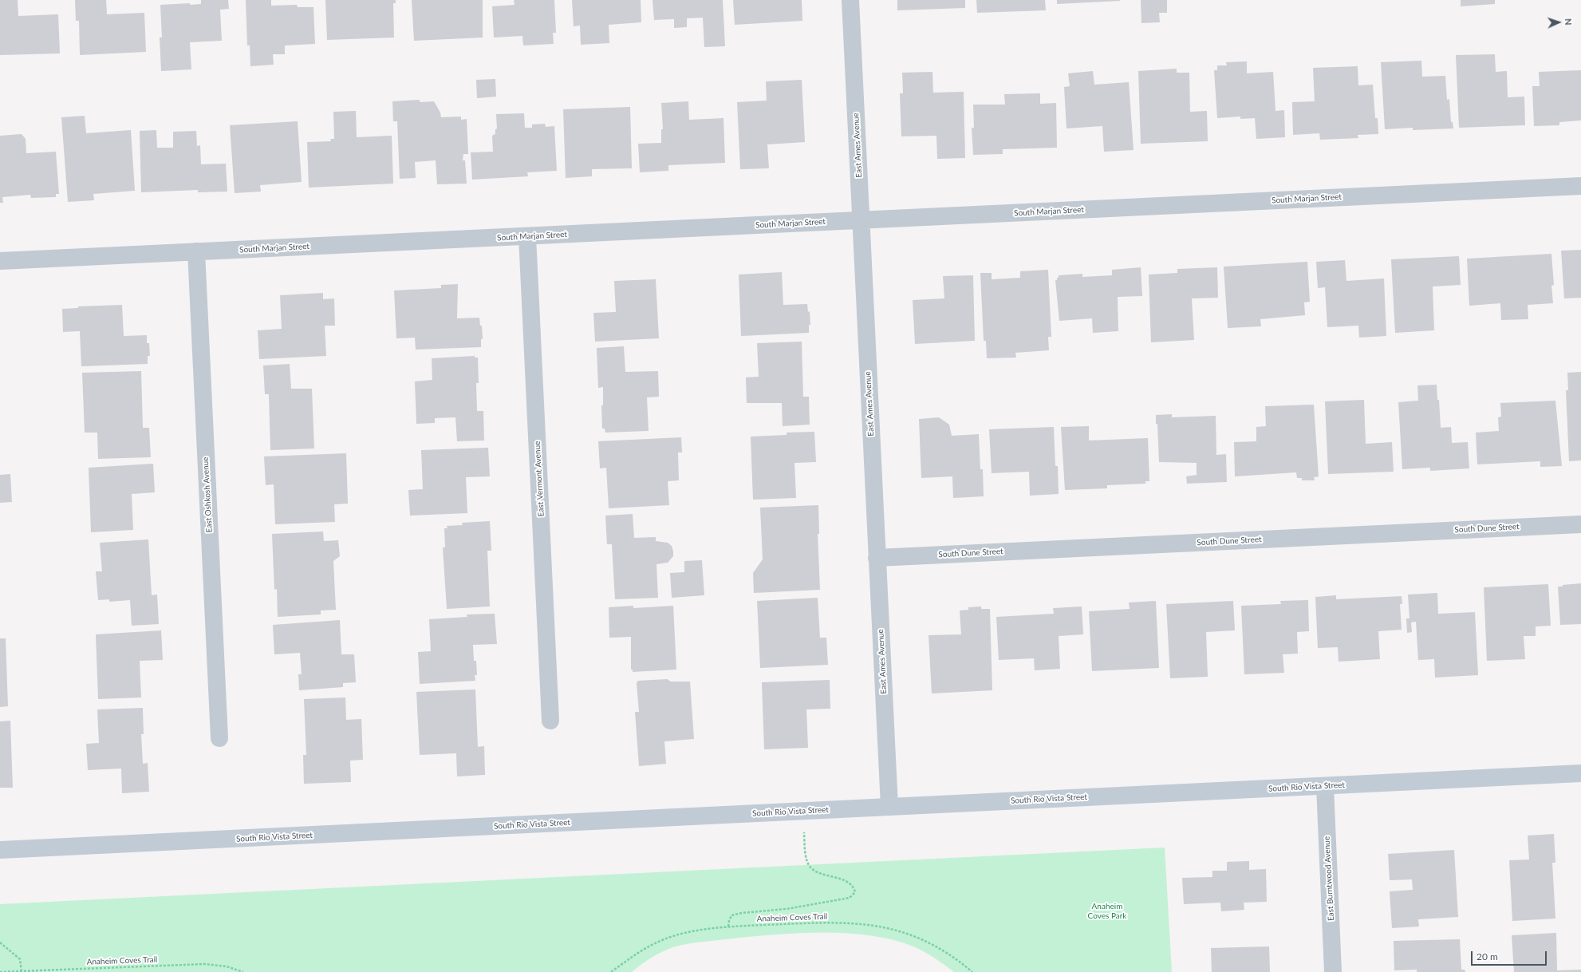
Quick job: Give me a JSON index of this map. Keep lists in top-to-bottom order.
{
  "streets": {
    "street": [
      "East Ames Avenue",
      "South Marjan Street",
      "East Vermont Avenue",
      "East Oshkosh Avenue",
      "South Dune Street",
      "South Rio Vista Street",
      "East Burntwood Avenue"
    ],
    "path": ["Anaheim Coves Trail"]
  },
  "crossings": [
    ["East Ames Avenue", "South Marjan Street"],
    ["East Ames Avenue", "South Dune Street"],
    ["East Ames Avenue", "South Rio Vista Street"],
    ["South Marjan Street", "East Vermont Avenue"],
    ["South Marjan Street", "East Oshkosh Avenue"],
    ["South Rio Vista Street", "East Burntwood Avenue"]
  ],
  "parks": ["Anaheim Coves Park"],
  "scale_bar": "20 m",
  "north": "right"
}
